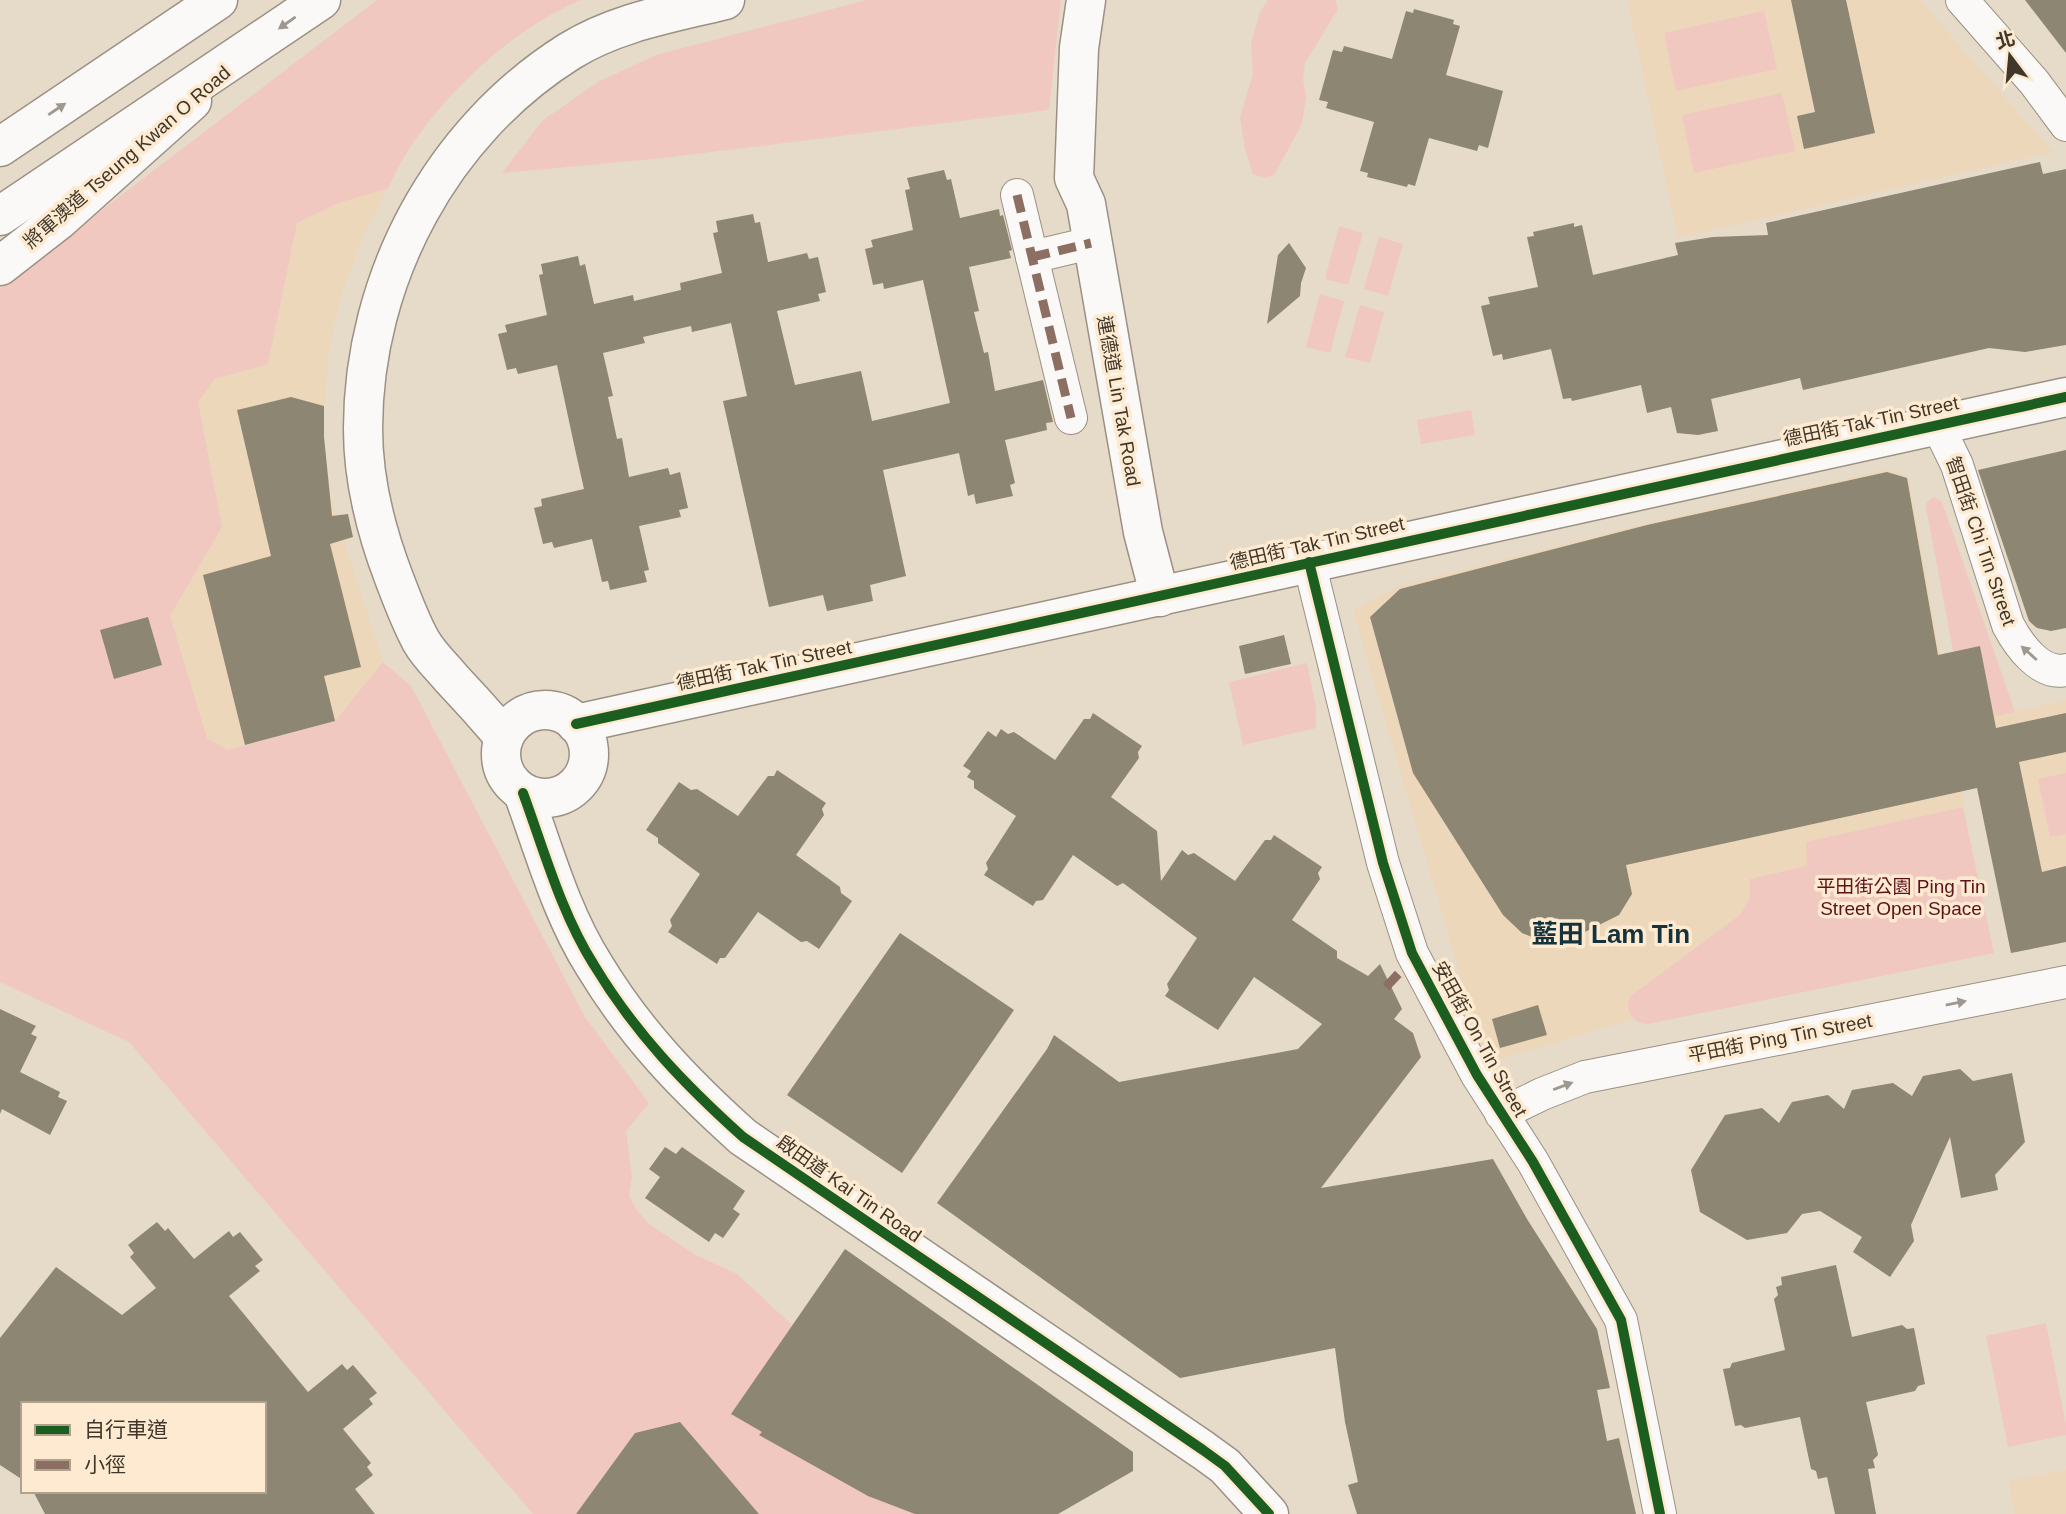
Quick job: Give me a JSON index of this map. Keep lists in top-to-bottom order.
{
  "streets": {
    "main road": [
      "將軍澳道 Tseung Kwan O Road",
      "連德道 Lin Tak Road",
      "德田街 Tak Tin Street",
      "啟田道 Kai Tin Road"
    ],
    "street": ["智田街 Chi Tin Street", "平田街 Ping Tin Street", "安田街 On Tin Street"]
  },
  "crossings": [
    ["連德道 Lin Tak Road", "德田街 Tak Tin Street"],
    ["德田街 Tak Tin Street", "智田街 Chi Tin Street"],
    ["德田街 Tak Tin Street", "安田街 On Tin Street"],
    ["德田街 Tak Tin Street", "啟田道 Kai Tin Road"],
    ["平田街 Ping Tin Street", "安田街 On Tin Street"]
  ],
  "one_way": ["智田街 Chi Tin Street", "平田街 Ping Tin Street"],
  "districts": ["藍田 Lam Tin"],
  "parks": ["平田街公園 Ping Tin Street Open Space"],
  "legend": ["自行車道", "小徑"],
  "north": "top"
}
